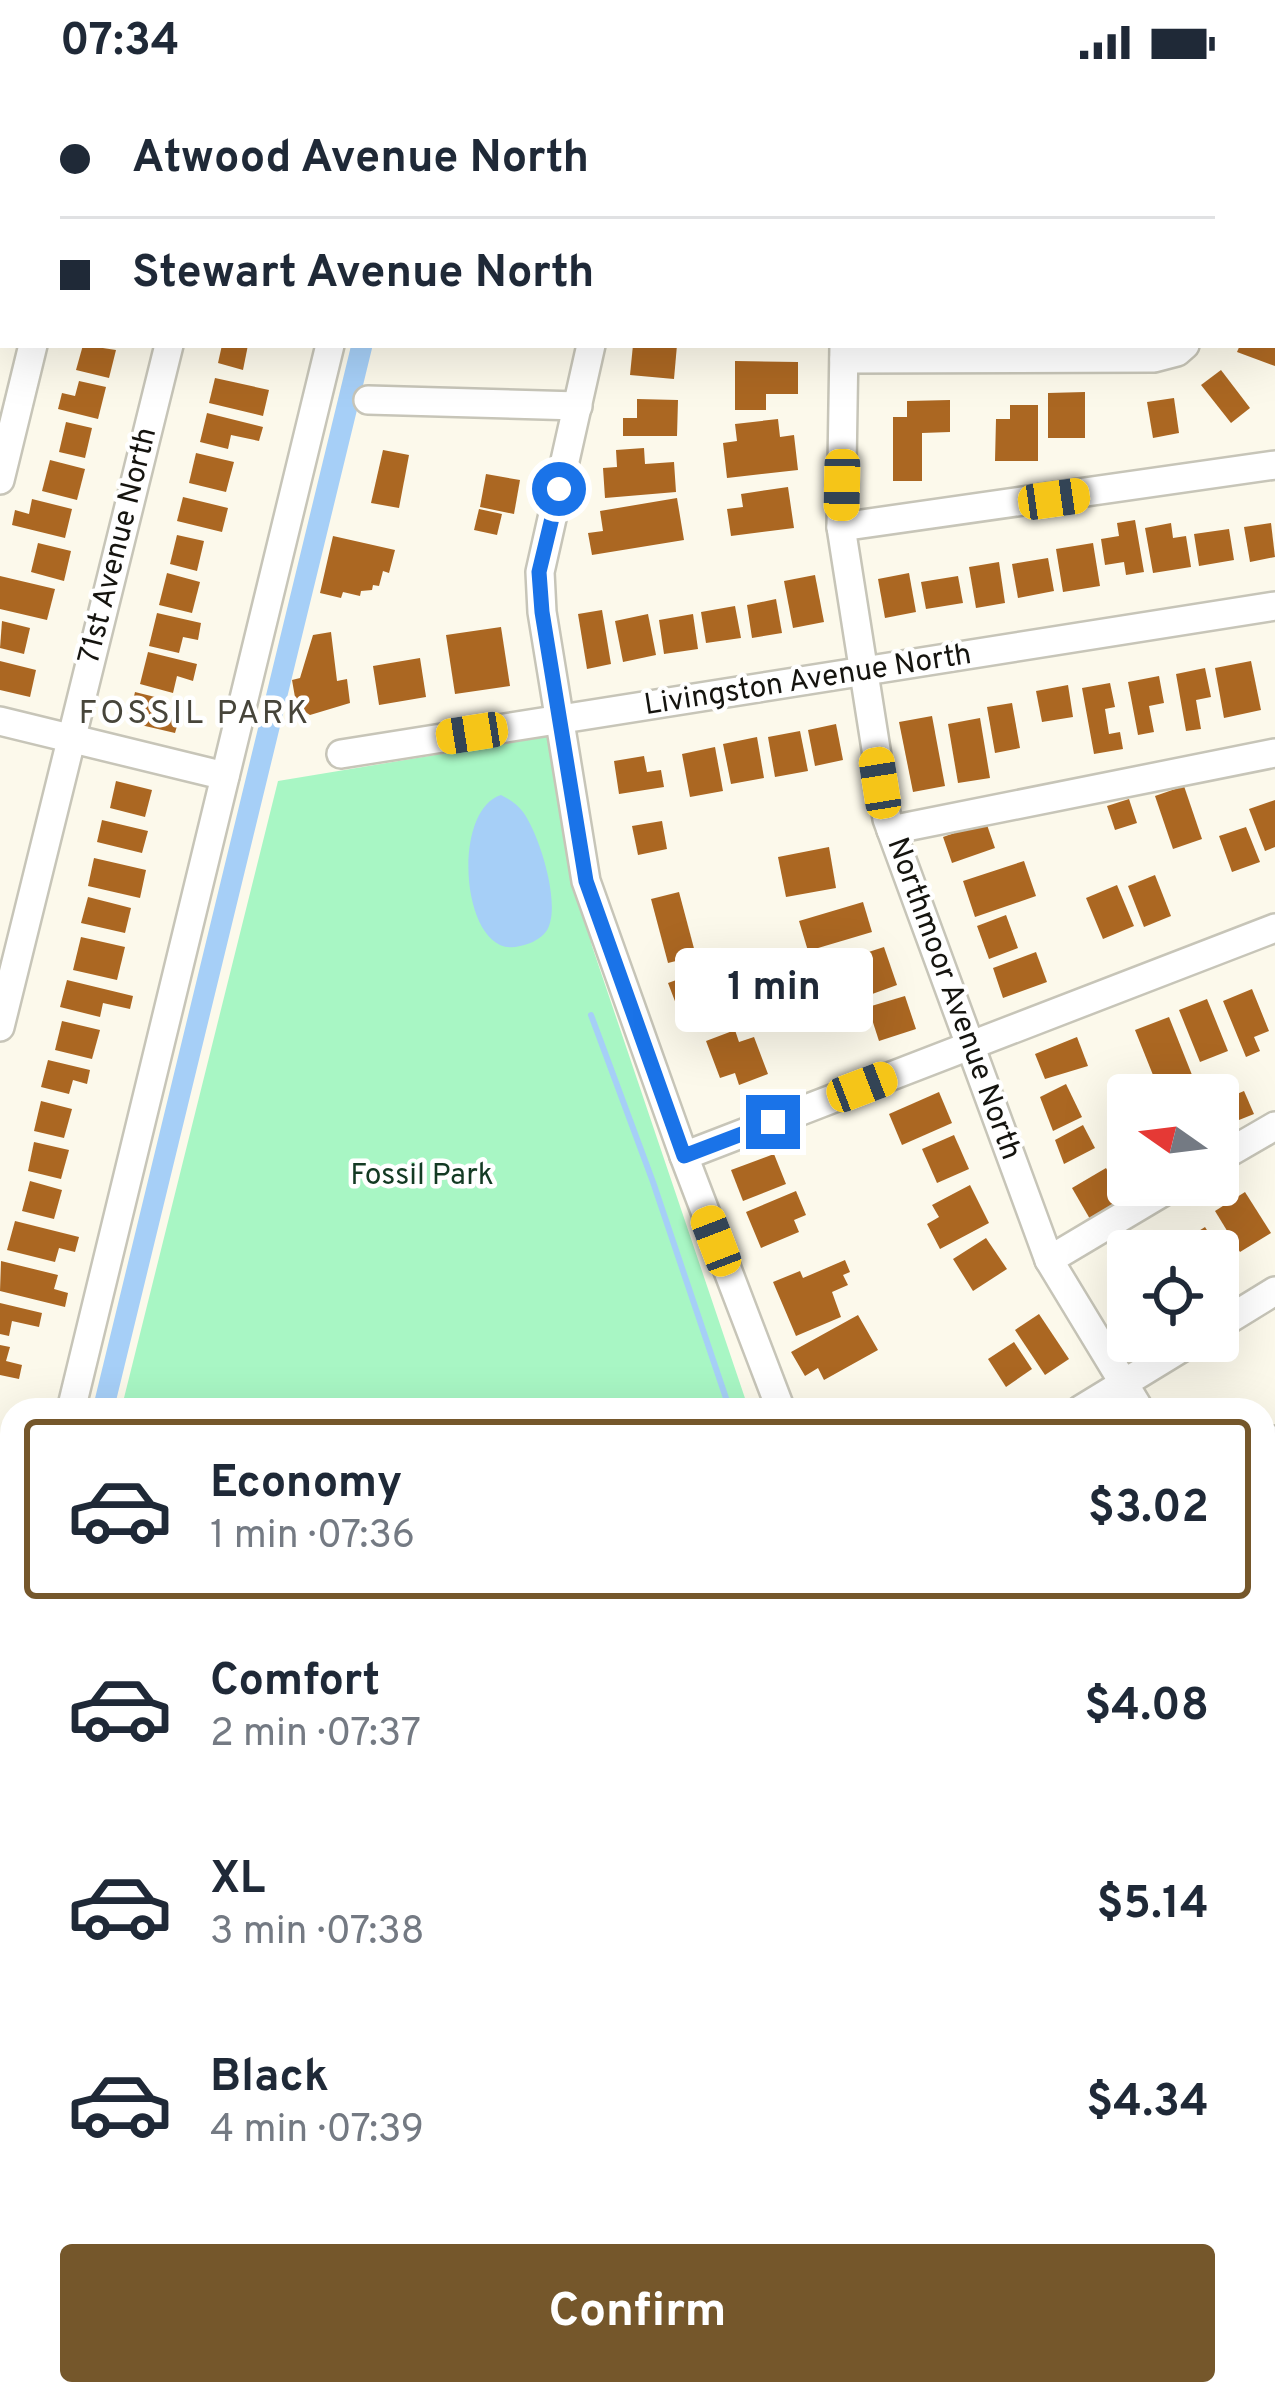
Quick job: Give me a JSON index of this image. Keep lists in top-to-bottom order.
{
  "streets": {
    "street": ["71st Avenue North", "Livingston Avenue North", "Northmoor Avenue North"]
  },
  "crossings": [
    ["Livingston Avenue North", "Northmoor Avenue North"]
  ],
  "districts": ["FOSSIL PARK"],
  "parks": ["Fossil Park"],
  "north": "left",
  "page": {
    "status": "07:34",
    "banner": ["Atwood Avenue North", "Stewart Avenue North"],
    "bubble": "1 min",
    "list": [
      {
        "name": "Economy",
        "note": "1 min · 07:36",
        "value": "$3.02"
      },
      {
        "name": "Comfort",
        "note": "2 min · 07:37",
        "value": "$4.08"
      },
      {
        "name": "XL",
        "note": "3 min · 07:38",
        "value": "$5.14"
      },
      {
        "name": "Black",
        "note": "4 min · 07:39",
        "value": "$4.34"
      }
    ],
    "buttons": "Confirm"
  }
}
